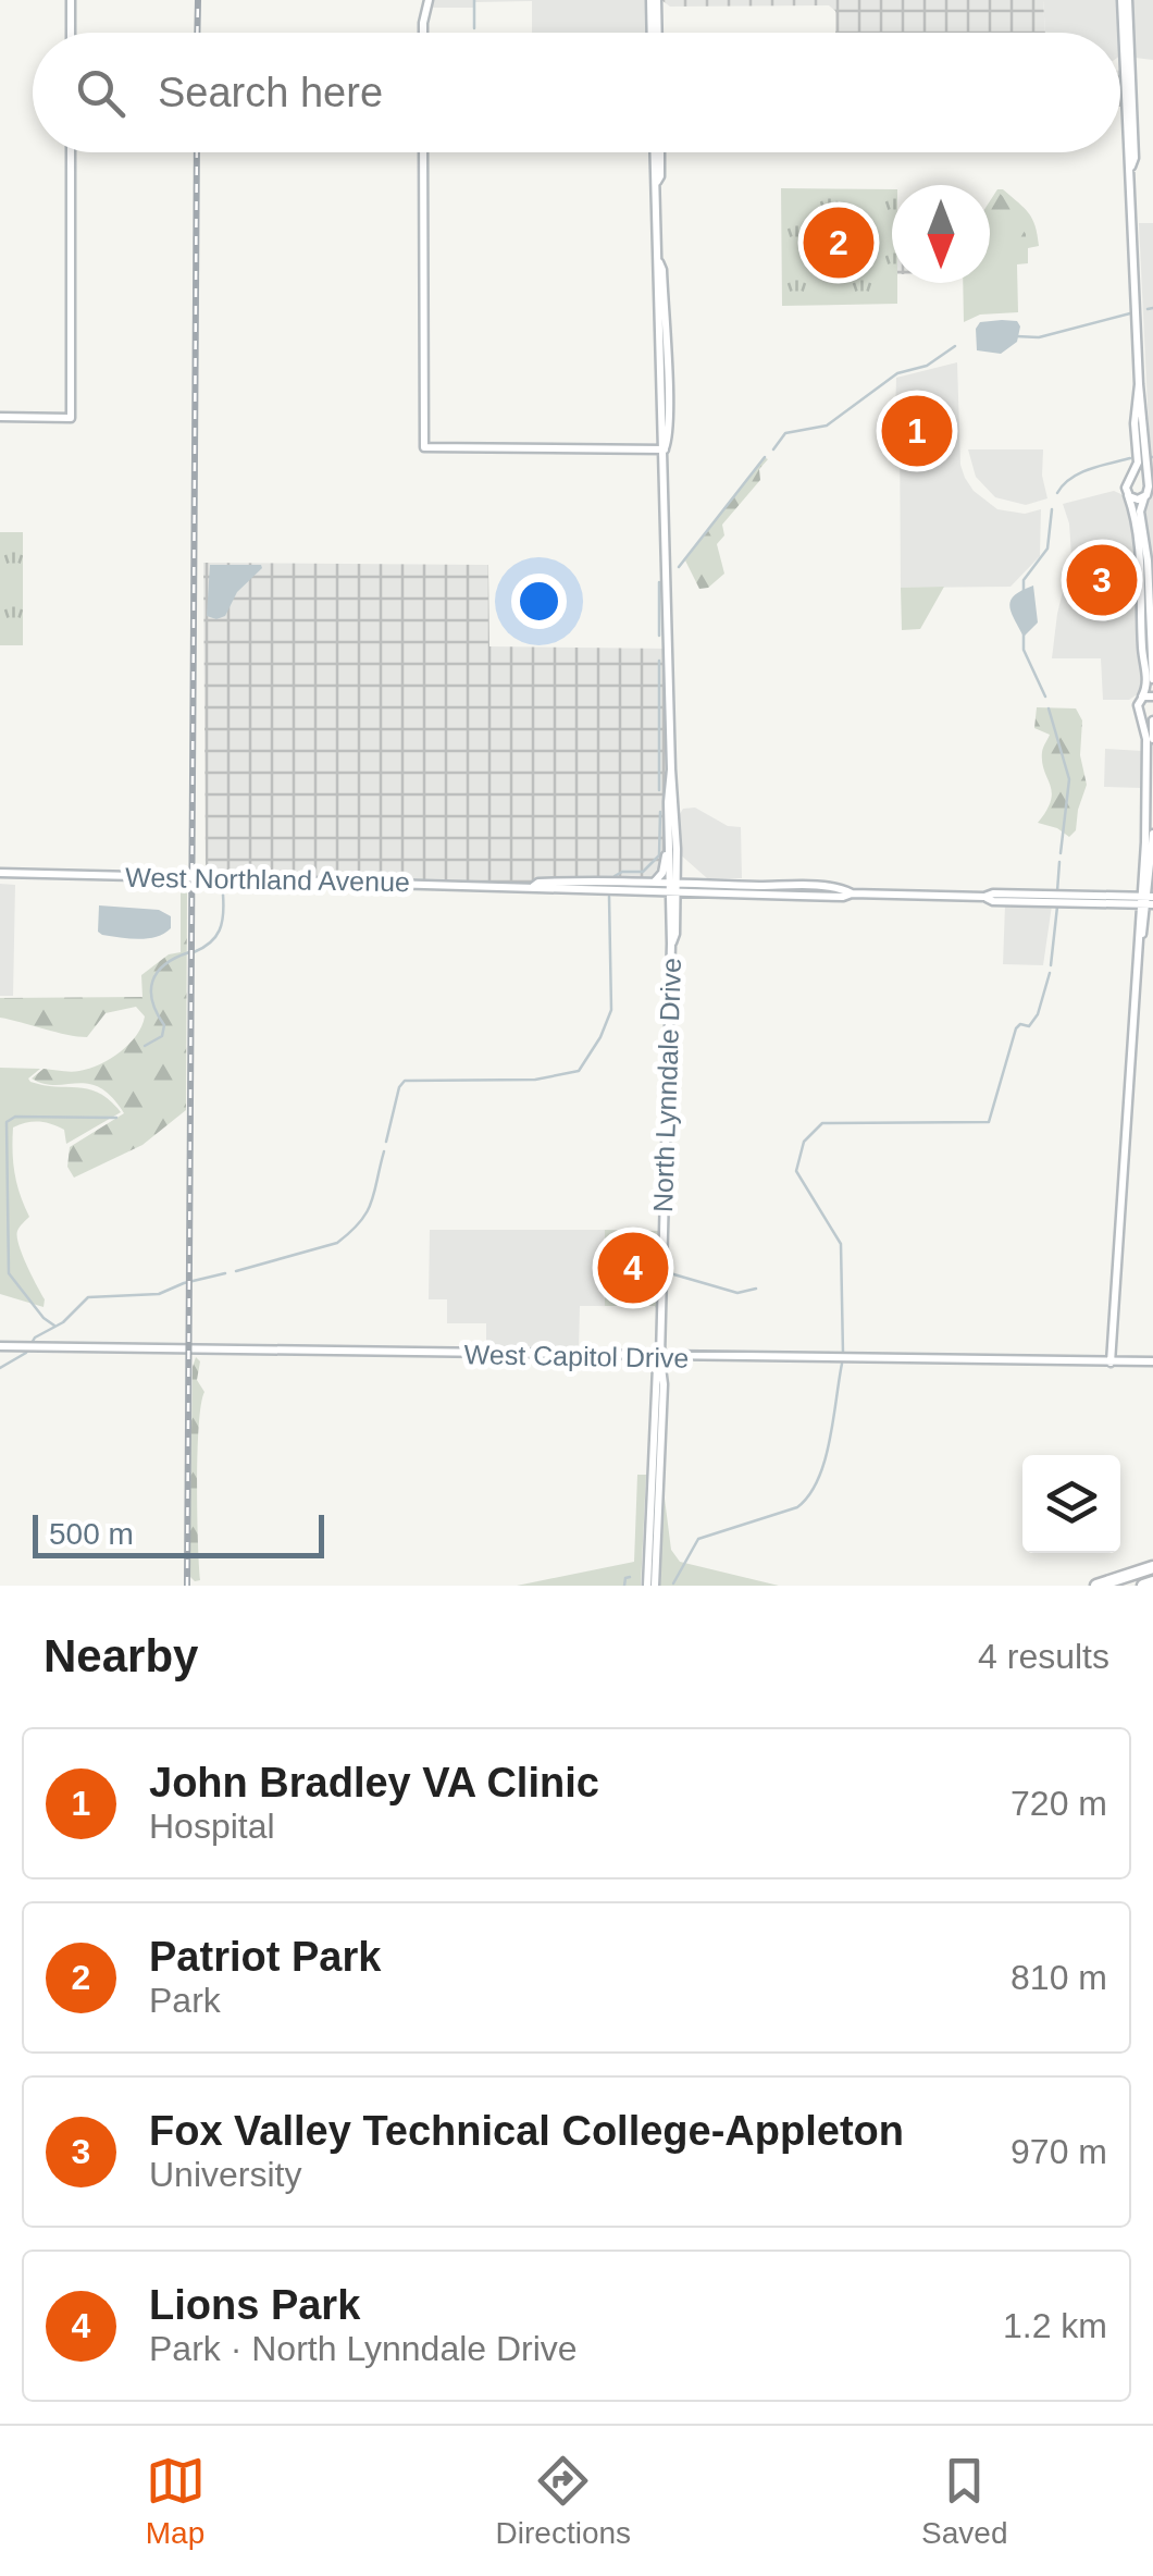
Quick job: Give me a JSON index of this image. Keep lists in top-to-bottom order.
{
  "streets": {
    "main road": ["West Northland Avenue", "North Lynndale Drive", "West Capitol Drive"]
  },
  "crossings": [
    ["West Northland Avenue", "North Lynndale Drive"],
    ["North Lynndale Drive", "West Capitol Drive"]
  ],
  "scale_bar": "500 m",
  "north": "bottom",
  "page": {
    "search": "Search here",
    "pins": [
      "2",
      "1",
      "3",
      "4"
    ],
    "scale": "500 m",
    "heading": ["Nearby", "4 results"],
    "list": [
      {
        "mark": "1",
        "name": "John Bradley VA Clinic",
        "note": "Hospital",
        "value": "720 m"
      },
      {
        "mark": "2",
        "name": "Patriot Park",
        "note": "Park",
        "value": "810 m"
      },
      {
        "mark": "3",
        "name": "Fox Valley Technical College-Appleton",
        "note": "University",
        "value": "970 m"
      },
      {
        "mark": "4",
        "name": "Lions Park",
        "note": "Park · North Lynndale Drive",
        "value": "1.2 km"
      }
    ],
    "nav": ["Map", "Directions", "Saved"]
  }
}
